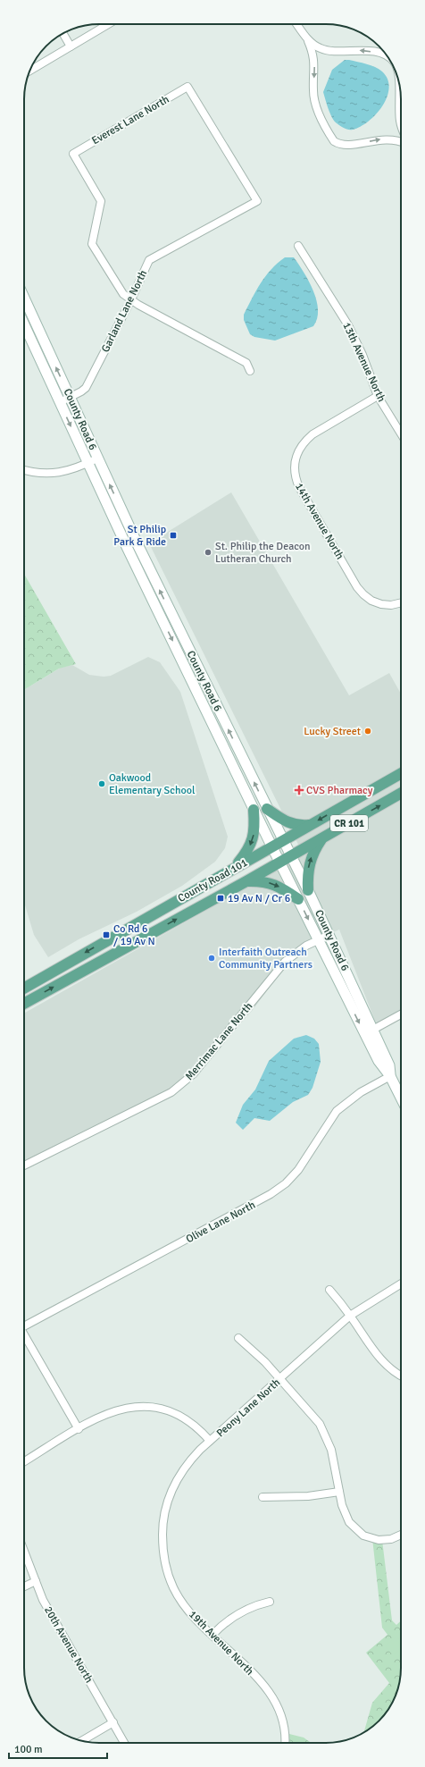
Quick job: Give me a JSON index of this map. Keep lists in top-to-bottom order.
{
  "streets": {
    "main road": ["County Road 6", "CR 101", "County Road 101"],
    "street": [
      "Everest Lane North",
      "Garland Lane North",
      "13th Avenue North",
      "14th Avenue North",
      "Merrimac Lane North",
      "Olive Lane North",
      "Peony Lane North",
      "19th Avenue North",
      "20th Avenue North"
    ]
  },
  "crossings": [
    ["Everest Lane North", "Garland Lane North"],
    ["Garland Lane North", "County Road 6"],
    ["13th Avenue North", "14th Avenue North"],
    ["County Road 6", "County Road 101"],
    ["County Road 6", "Merrimac Lane North"],
    ["County Road 6", "Olive Lane North"],
    ["Peony Lane North", "19th Avenue North"]
  ],
  "places": {
    "transit": ["St Philip Park & Ride", "19 Av N / Cr 6", "Co Rd 6 / 19 Av N"],
    "other": [
      "St. Philip the Deacon Lutheran Church",
      "Lucky Street",
      "Oakwood Elementary School",
      "Interfaith Outreach Community Partners"
    ],
    "health": ["CVS Pharmacy"]
  },
  "scale_bar": "100 m"
}
